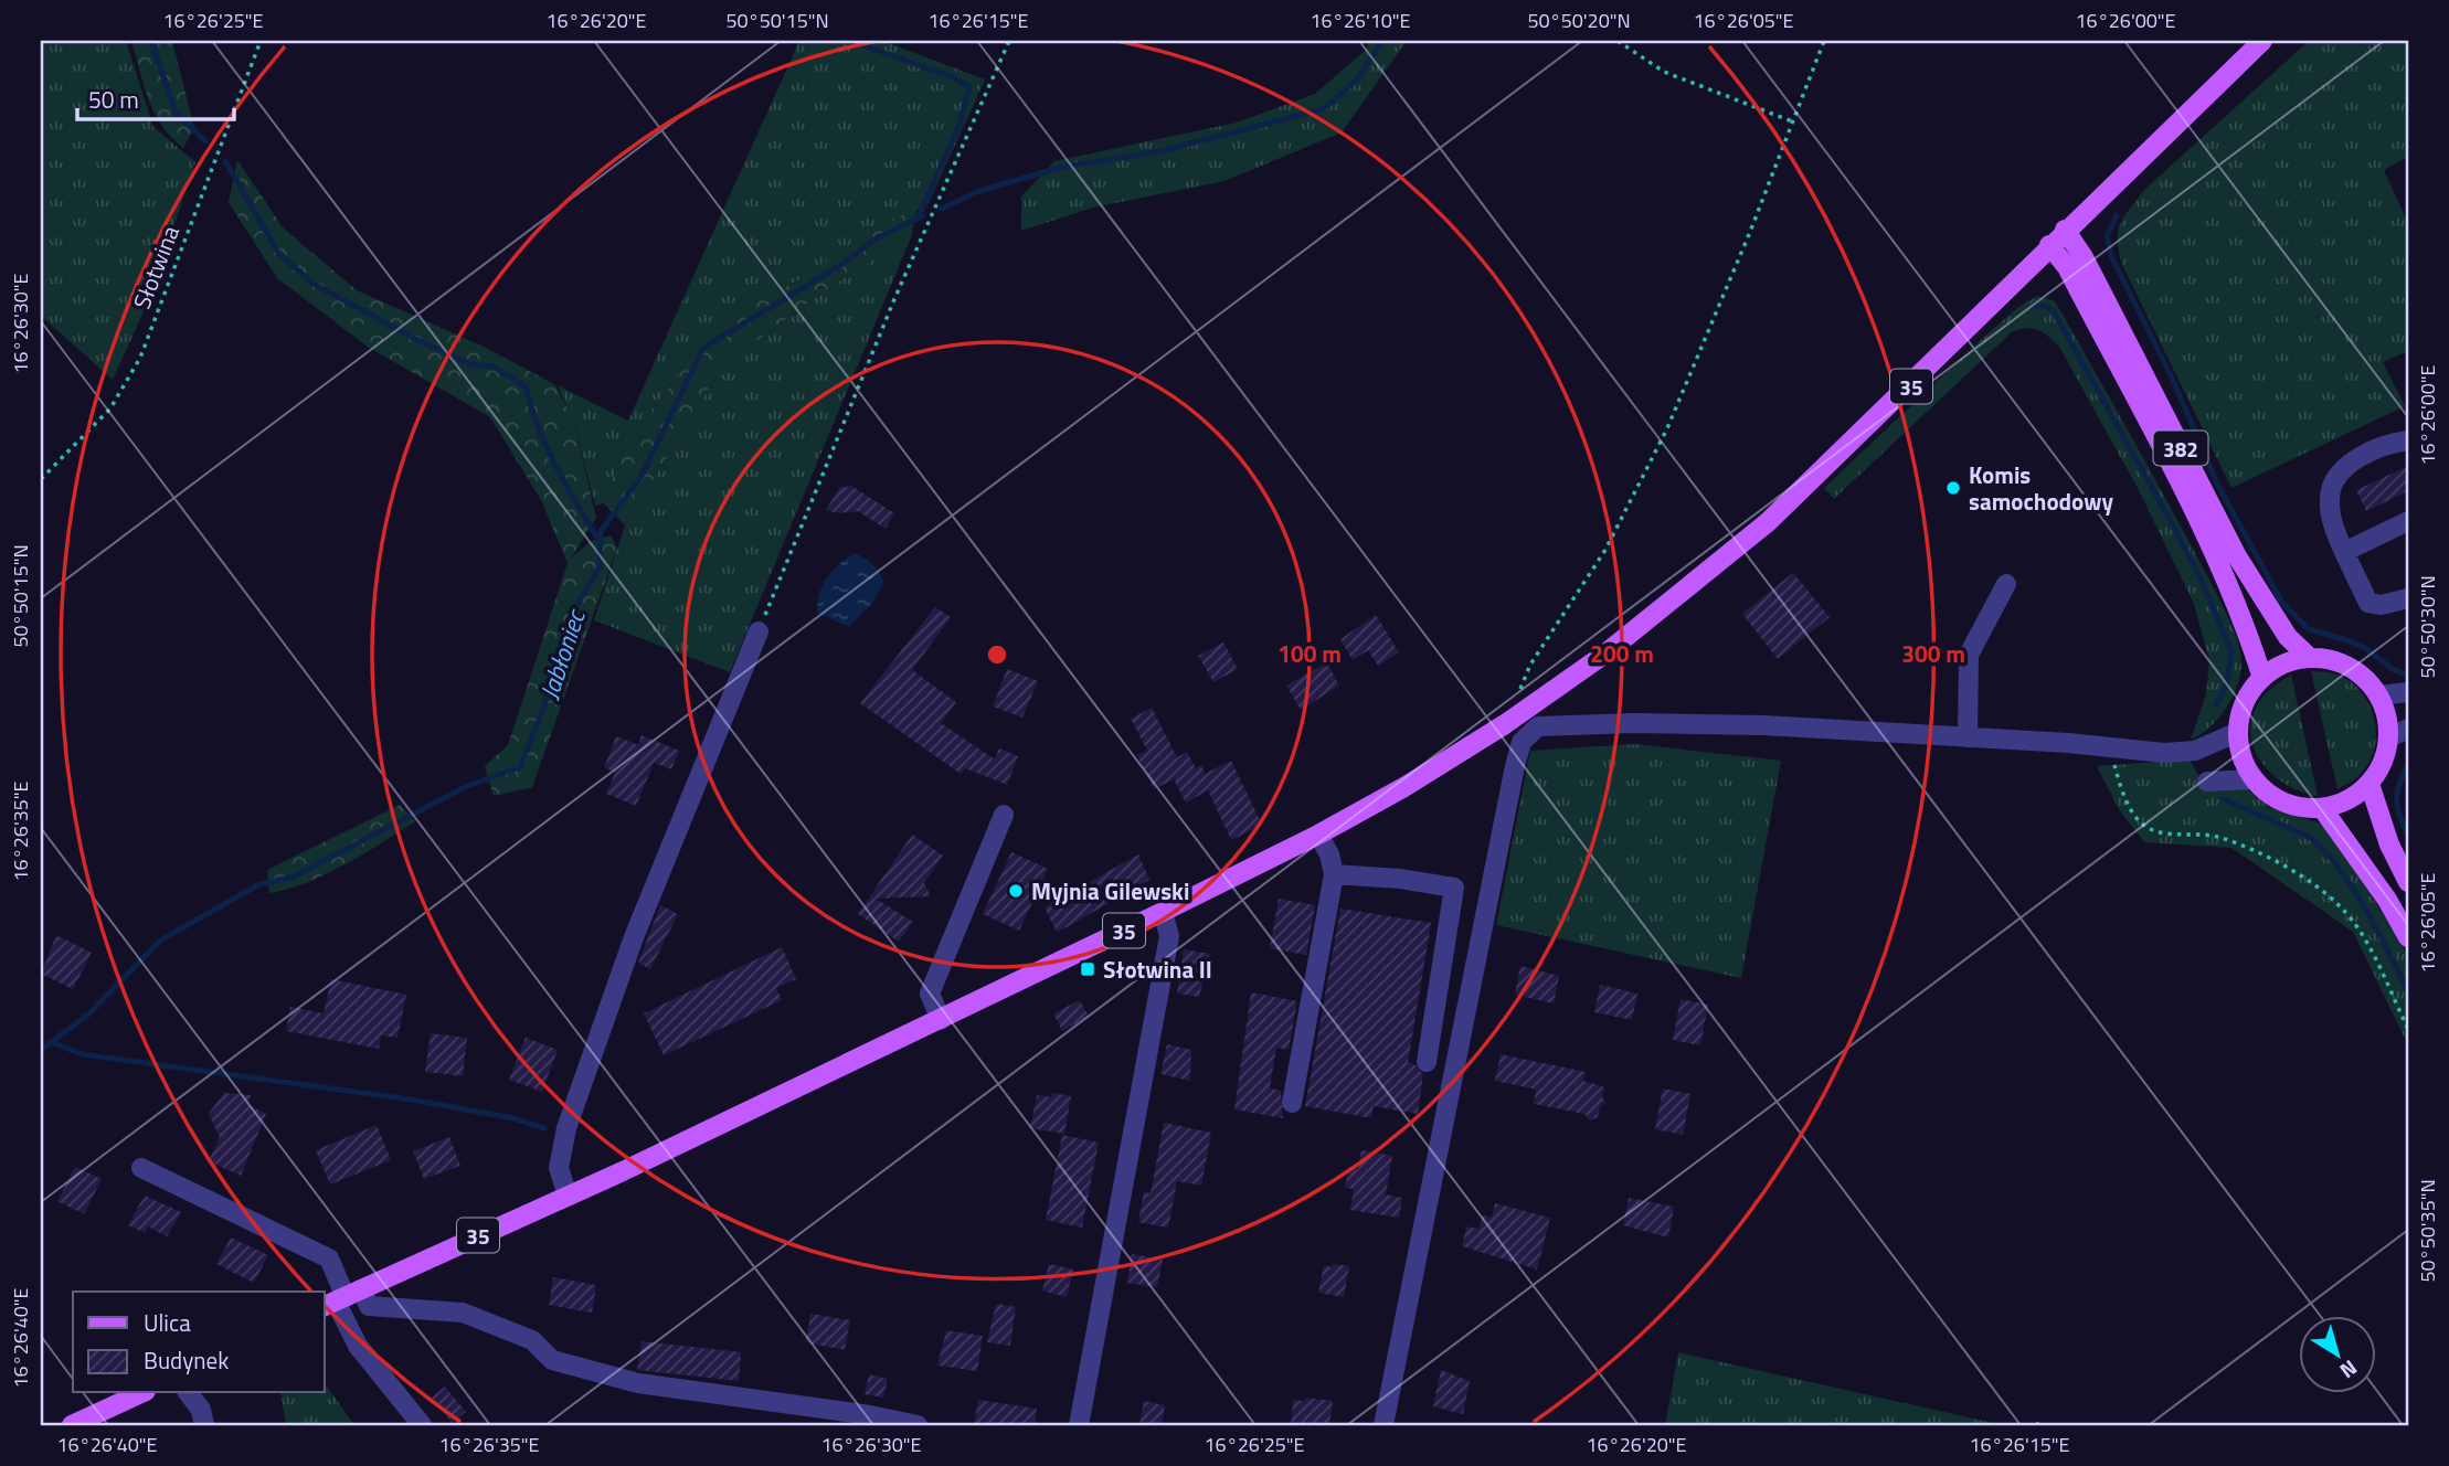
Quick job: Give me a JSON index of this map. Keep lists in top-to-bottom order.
{
  "streets": {
    "main road": ["35", "382"],
    "path": ["Słotwina"]
  },
  "crossings": [
    ["35", "382"]
  ],
  "water": ["Jabłoniec"],
  "places": {
    "other": ["Komis samochodowy", "Myjnia Gilewski"],
    "transit": ["Słotwina II"]
  },
  "legend": ["Ulica", "Budynek"],
  "scale_bar": "50 m",
  "north": "bottom right",
  "coordinates": [
    "16°26'25\"E",
    "16°26'20\"E",
    "50°50'15\"N",
    "16°26'15\"E",
    "16°26'10\"E",
    "50°50'20\"N",
    "16°26'05\"E",
    "16°26'00\"E",
    "16°26'30\"E",
    "50°50'30\"N",
    "16°26'35\"E",
    "50°50'35\"N",
    "16°26'40\"E"
  ],
  "rings": ["100 m", "200 m", "300 m"]
}
